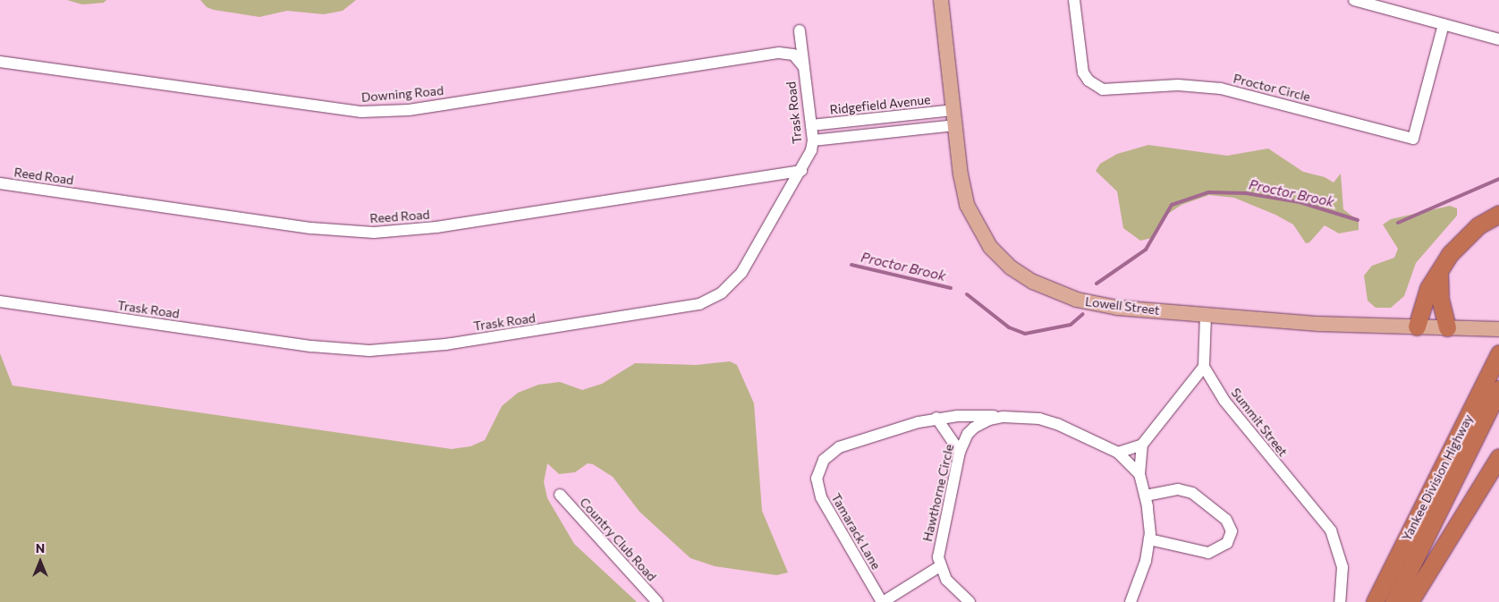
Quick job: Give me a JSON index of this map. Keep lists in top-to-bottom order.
{
  "streets": {
    "highway": ["Yankee Division Highway"],
    "main road": ["Lowell Street"],
    "street": [
      "Proctor Circle",
      "Downing Road",
      "Ridgefield Avenue",
      "Trask Road",
      "Reed Road",
      "Summit Street",
      "Hawthorne Circle",
      "Tamarack Lane",
      "Country Club Road"
    ]
  },
  "crossings": [
    ["Downing Road", "Trask Road"],
    ["Ridgefield Avenue", "Trask Road"],
    ["Ridgefield Avenue", "Lowell Street"],
    ["Trask Road", "Reed Road"],
    ["Hawthorne Circle", "Tamarack Lane"]
  ],
  "water": ["Proctor Brook"],
  "north": "top"
}
